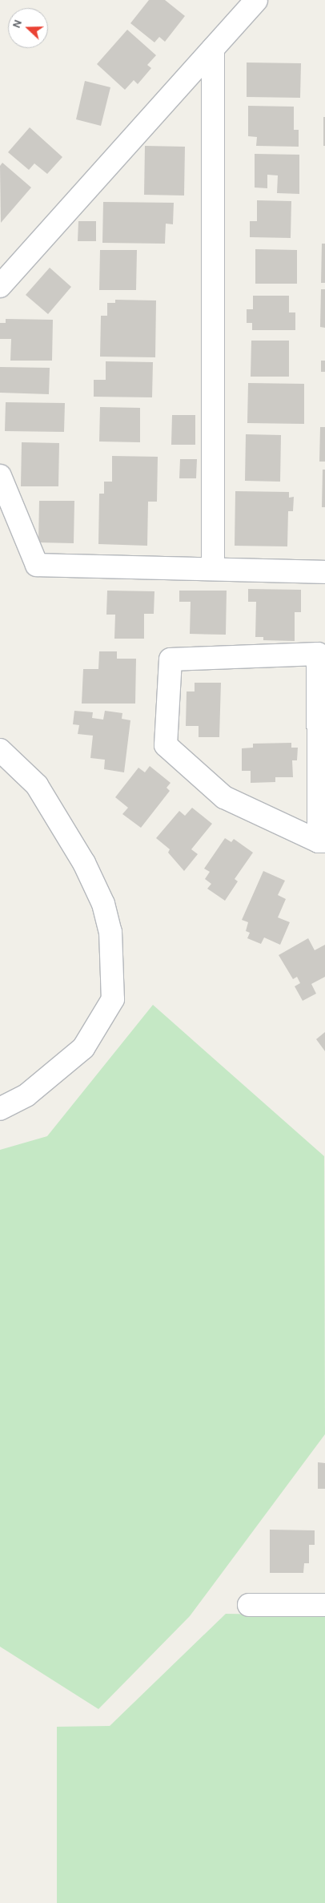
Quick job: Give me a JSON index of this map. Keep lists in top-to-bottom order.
{
  "north": "left"
}
